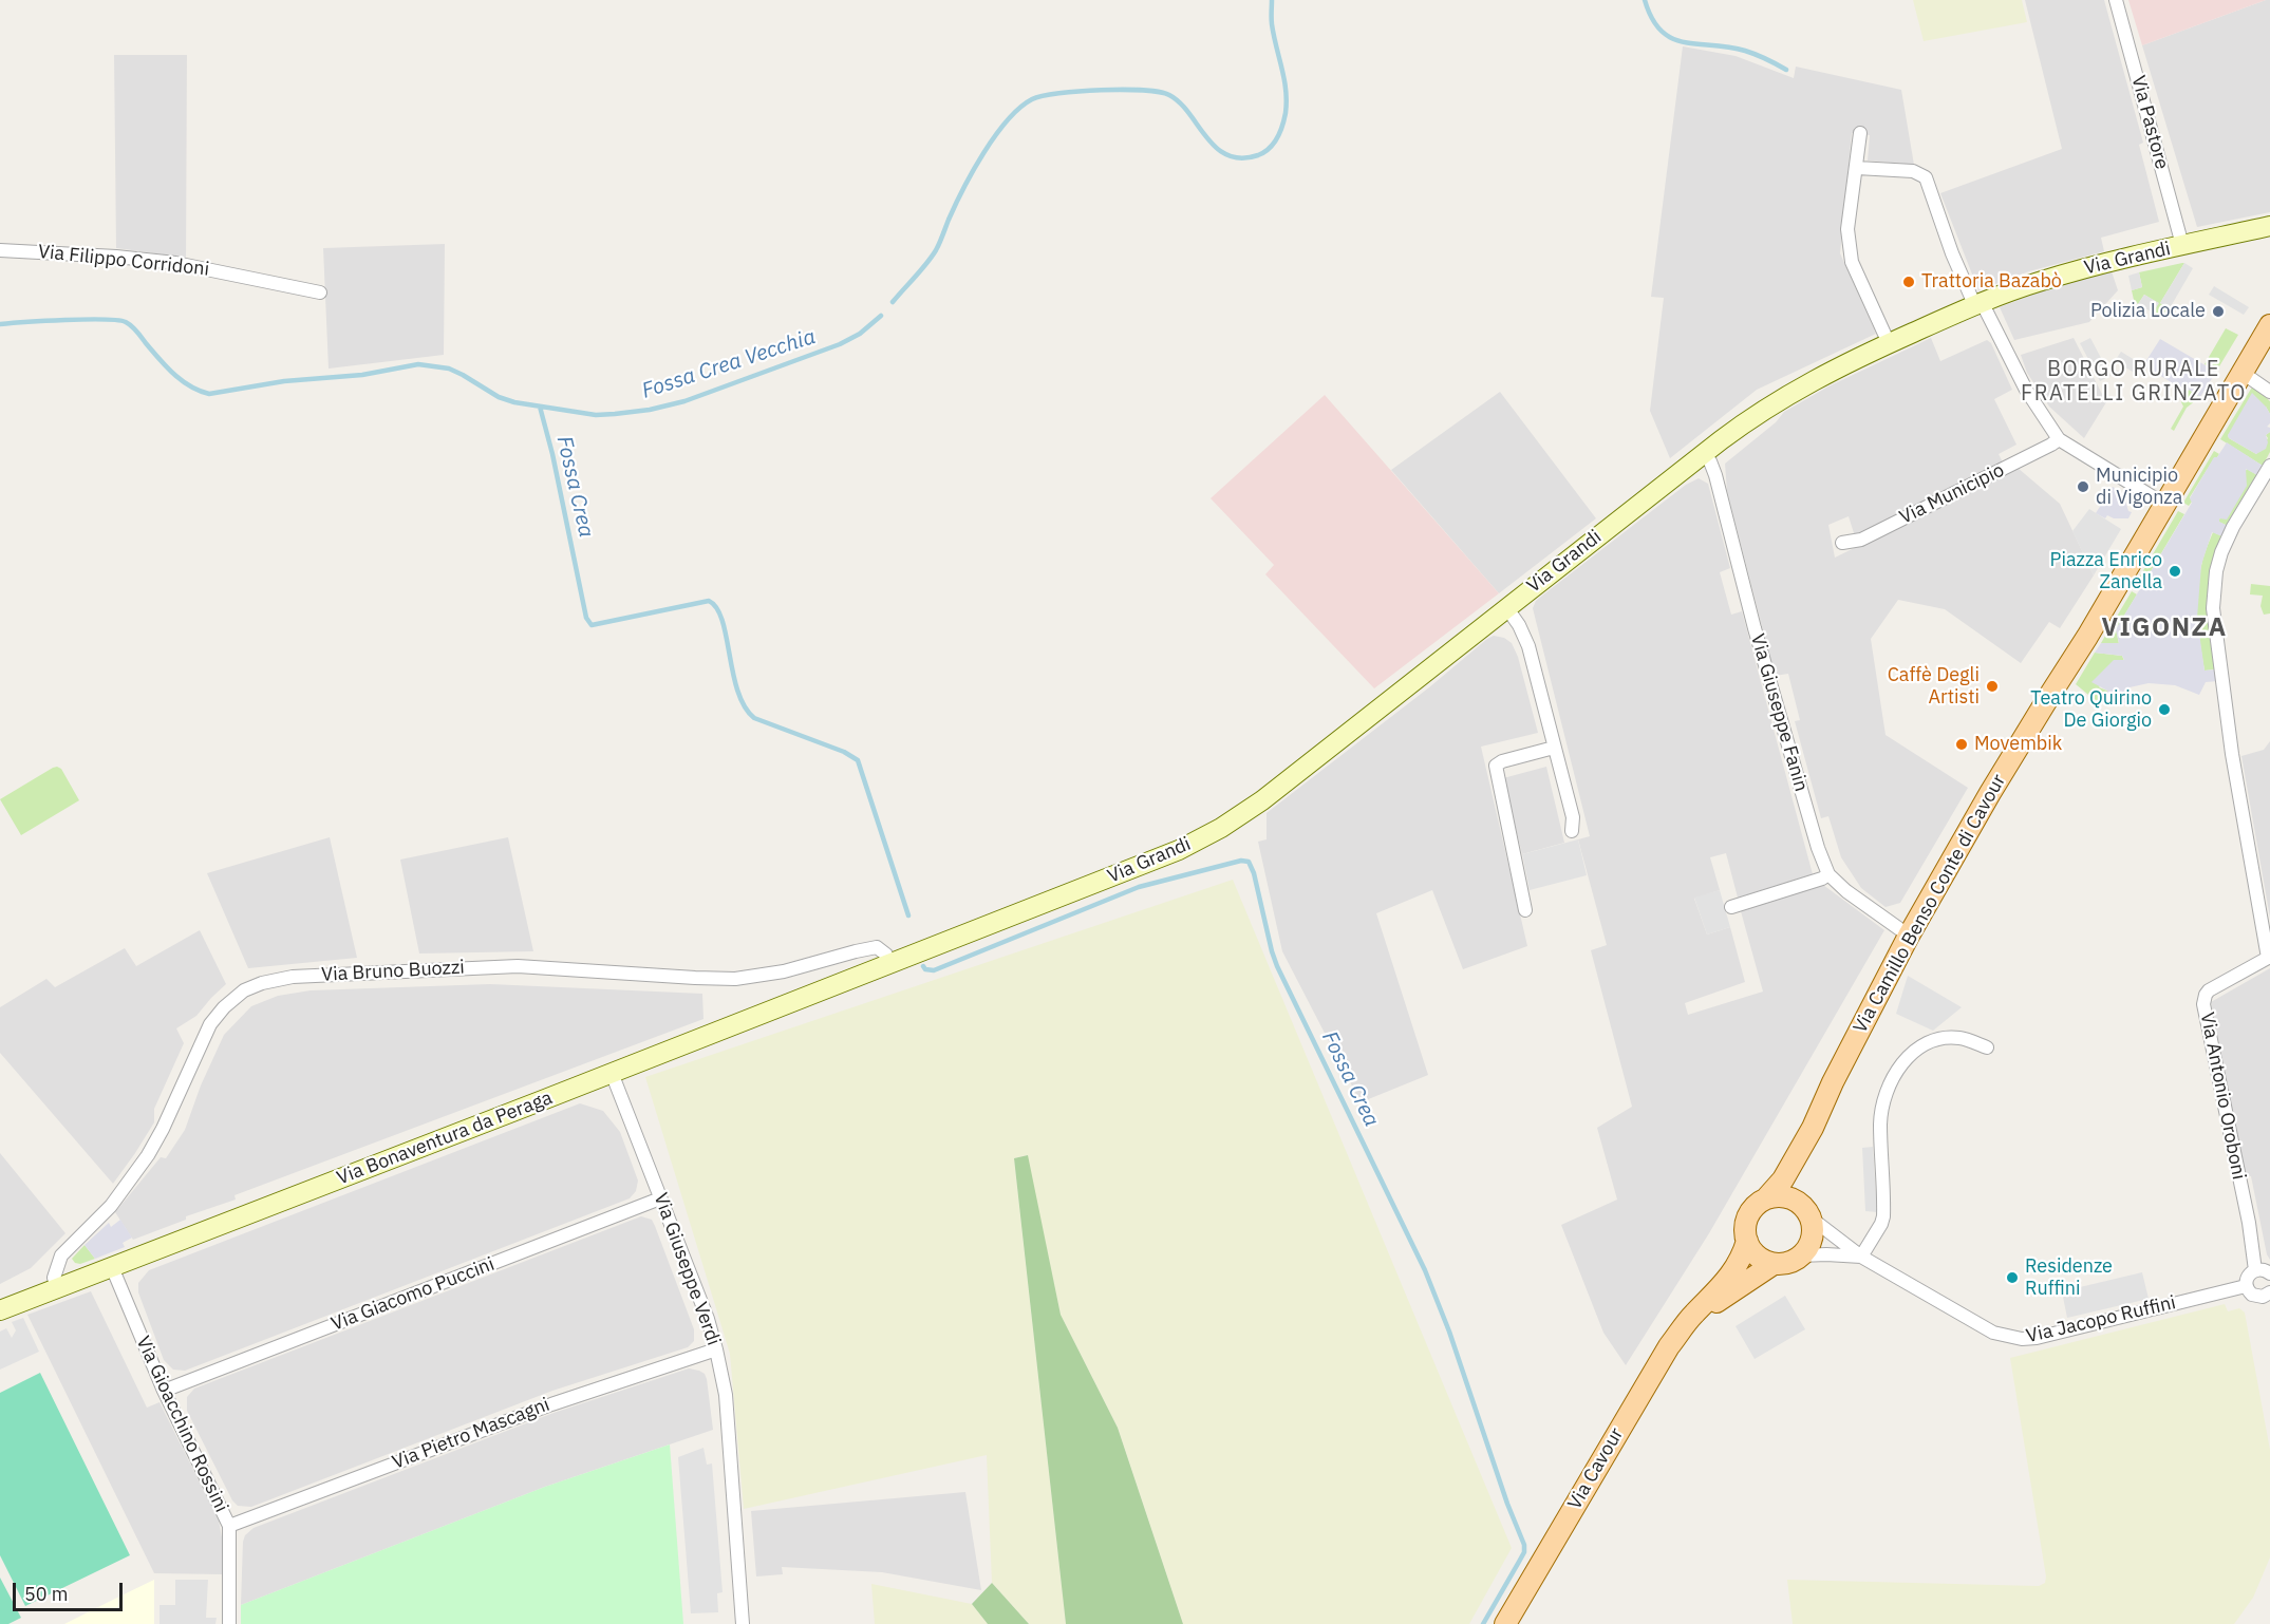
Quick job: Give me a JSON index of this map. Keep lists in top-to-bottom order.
{
  "streets": {
    "main road": [
      "Via Grandi",
      "Via Camillo Benso Conte di Cavour",
      "Via Bonaventura da Peraga",
      "Via Cavour"
    ],
    "street": [
      "Via Pastore",
      "Via Filippo Corridoni",
      "Via Municipio",
      "Via Giuseppe Fanin",
      "Via Bruno Buozzi",
      "Via Antonio Oroboni",
      "Via Giuseppe Verdi",
      "Via Giacomo Puccini",
      "Via Jacopo Ruffini",
      "Via Gioacchino Rossini",
      "Via Pietro Mascagni"
    ]
  },
  "crossings": [
    ["Via Pastore", "Via Grandi"],
    ["Via Grandi", "Via Giuseppe Fanin"],
    ["Via Grandi", "Via Bruno Buozzi"],
    ["Via Grandi", "Via Bonaventura da Peraga"],
    ["Via Giuseppe Fanin", "Via Camillo Benso Conte di Cavour"],
    ["Via Bruno Buozzi", "Via Bonaventura da Peraga"],
    ["Via Bonaventura da Peraga", "Via Giuseppe Verdi"],
    ["Via Bonaventura da Peraga", "Via Gioacchino Rossini"],
    ["Via Giuseppe Verdi", "Via Giacomo Puccini"],
    ["Via Giuseppe Verdi", "Via Pietro Mascagni"],
    ["Via Giacomo Puccini", "Via Gioacchino Rossini"],
    ["Via Jacopo Ruffini", "Via Cavour"],
    ["Via Gioacchino Rossini", "Via Pietro Mascagni"]
  ],
  "districts": ["BORGO RURALE FRATELLI GRINZATO", "VIGONZA"],
  "water": ["Fossa Crea Vecchia", "Fossa Crea"],
  "places": [
    "Trattoria Bazabò",
    "Polizia Locale",
    "Municipio di Vigonza",
    "Piazza Enrico Zanella",
    "Caffè Degli Artisti",
    "Teatro Quirino De Giorgio",
    "Movembik",
    "Residenze Ruffini"
  ],
  "scale_bar": "50 m"
}
